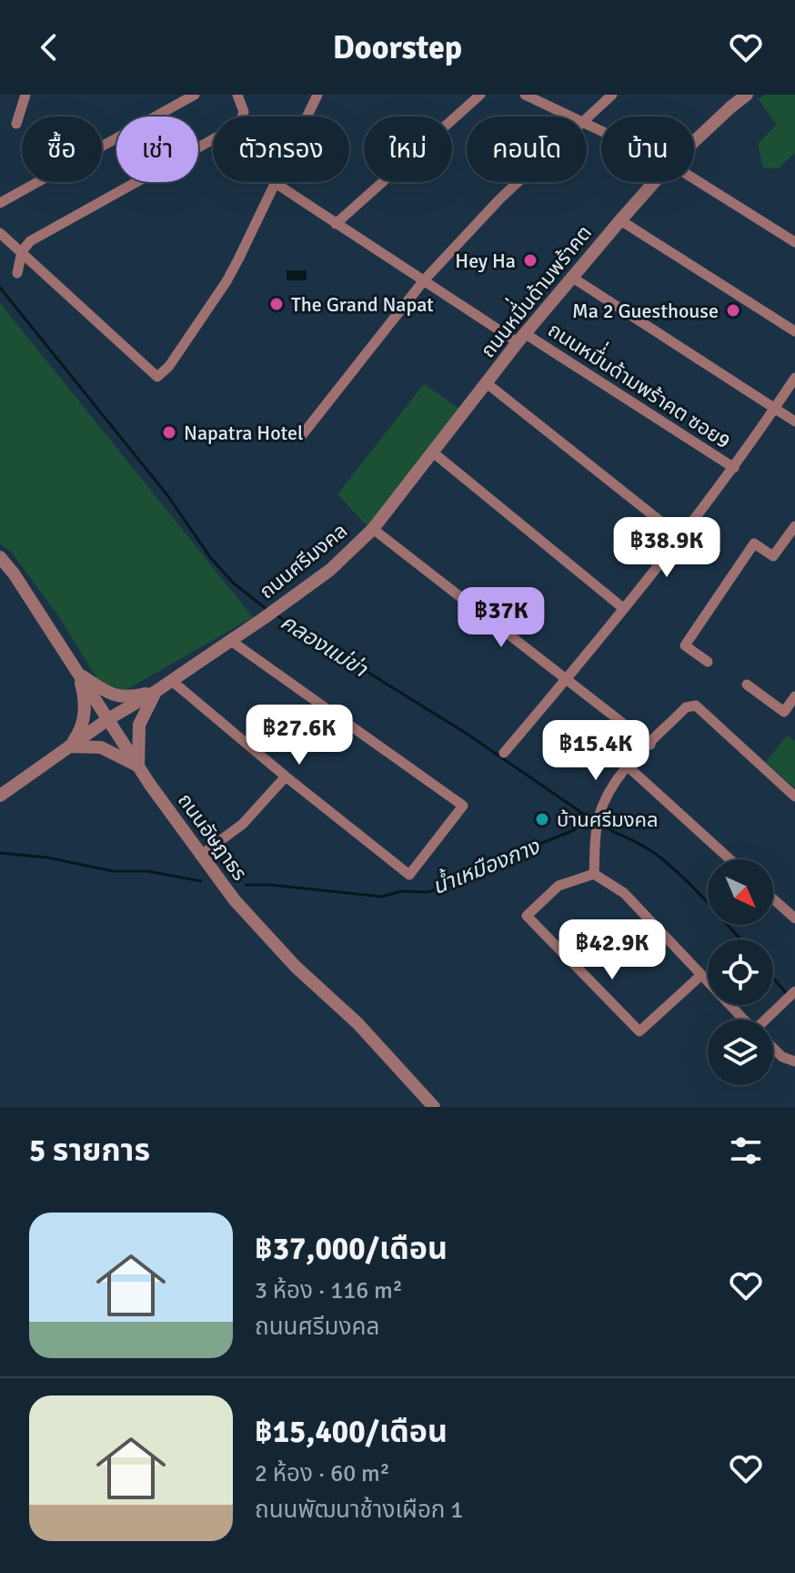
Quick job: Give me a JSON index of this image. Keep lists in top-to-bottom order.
{
  "streets": {
    "street": [
      "ถนนหมื่่นด้ามพร้าคต",
      "ถนนหมื่่นด้ามพร้าคต ซอย9",
      "ถนนศรีมงคล",
      "ถนนอัษฎาธร"
    ]
  },
  "crossings": [
    ["ถนนหมื่่นด้ามพร้าคต", "ถนนหมื่่นด้ามพร้าคต ซอย9"],
    ["ถนนหมื่่นด้ามพร้าคต", "ถนนศรีมงคล"],
    ["ถนนศรีมงคล", "ถนนอัษฎาธร"]
  ],
  "water": ["คลองแม่ข่า", "น้ำเหมืองกาง"],
  "places": [
    "Hey Ha",
    "The Grand Napat",
    "Ma 2 Guesthouse",
    "Napatra Hotel",
    "บ้านศรีมงคล"
  ],
  "north": "bottom right",
  "page": {
    "header": "Doorstep",
    "chip": [
      "ซื้อ",
      "เช่า",
      "ตัวกรอง",
      "ใหม่",
      "คอนโด",
      "บ้าน"
    ],
    "price": [
      "฿38.9K",
      "฿37K",
      "฿27.6K",
      "฿15.4K",
      "฿42.9K"
    ],
    "heading": "5 รายการ",
    "list": [
      {
        "name": "฿37,000/เดือน",
        "note": "3 ห้อง · 116 m² · ถนนศรีมงคล"
      },
      {
        "name": "฿15,400/เดือน",
        "note": "2 ห้อง · 60 m² · ถนนพัฒนาช้างเผือก 1"
      }
    ]
  }
}
